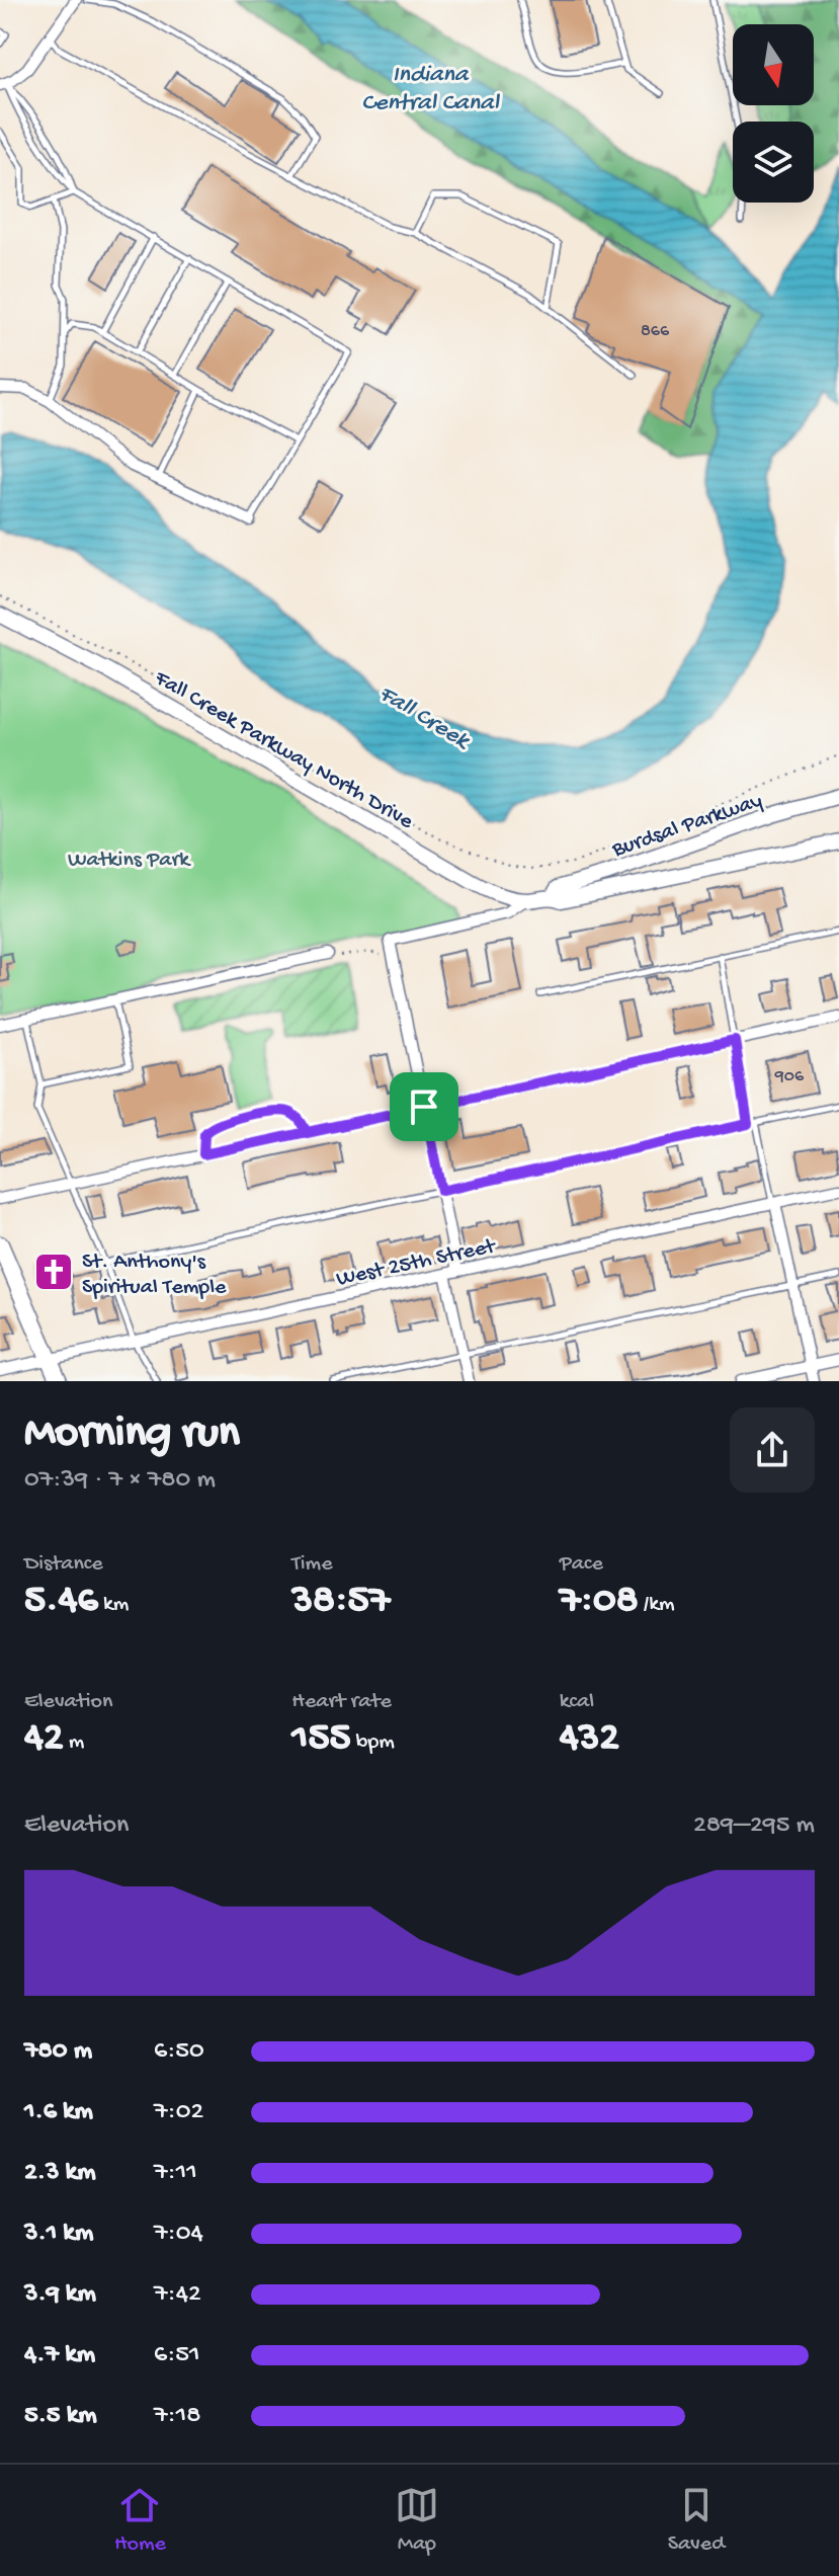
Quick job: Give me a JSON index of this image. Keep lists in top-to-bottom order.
{
  "streets": {
    "street": ["Fall Creek Parkway North Drive", "Burdsal Parkway", "West 25th Street"]
  },
  "crossings": [
    ["Fall Creek Parkway North Drive", "Burdsal Parkway"]
  ],
  "water": ["Indiana Central Canal", "Fall Creek"],
  "parks": ["Watkins Park"],
  "places": {
    "church": ["St. Anthony's Spiritual Temple"]
  },
  "house_numbers": ["866", "906"],
  "north": "bottom",
  "page": {
    "heading": ["Morning run", "07:39 · 7 × 780 m"],
    "stats": [
      ["Distance", "5.46 km"],
      ["Time", "38:57"],
      ["Pace", "7:08 /km"],
      ["Elevation", "42 m"],
      ["Heart rate", "155 bpm"],
      ["kcal", "432"]
    ],
    "chart": ["Elevation", "289–295 m"],
    "list": [
      {
        "name": "780 m",
        "note": "6:50"
      },
      {
        "name": "1.6 km",
        "note": "7:02"
      },
      {
        "name": "2.3 km",
        "note": "7:11"
      },
      {
        "name": "3.1 km",
        "note": "7:04"
      },
      {
        "name": "3.9 km",
        "note": "7:42"
      },
      {
        "name": "4.7 km",
        "note": "6:51"
      },
      {
        "name": "5.5 km",
        "note": "7:18"
      }
    ],
    "tabs": ["Home", "Map", "Saved"]
  }
}
